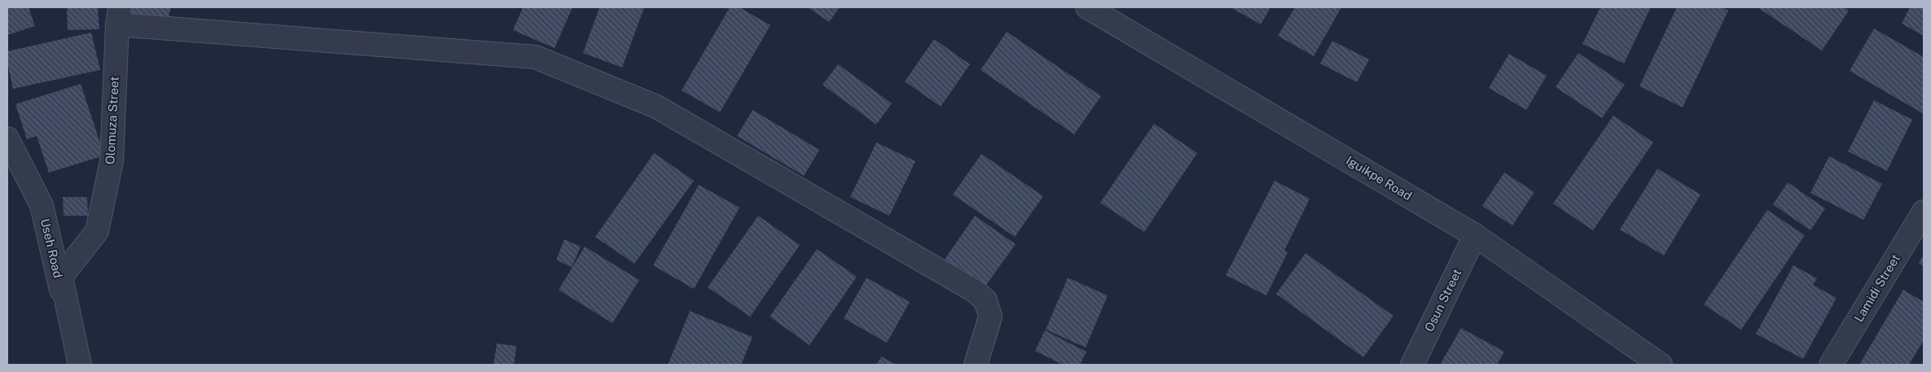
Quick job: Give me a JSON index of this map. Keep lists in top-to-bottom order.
{
  "streets": {
    "street": [
      "Olomuza Street",
      "Iguikpe Road",
      "Useh Road",
      "Lamidi Street",
      "Osun Street"
    ]
  },
  "crossings": [
    ["Olomuza Street", "Useh Road"],
    ["Iguikpe Road", "Osun Street"]
  ]
}
